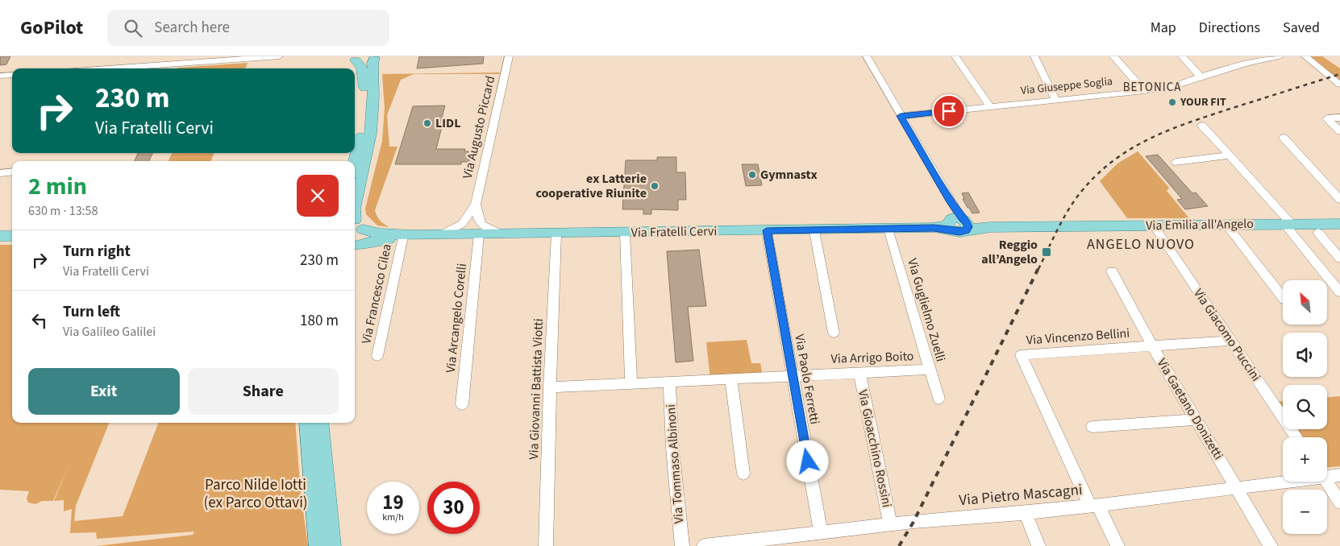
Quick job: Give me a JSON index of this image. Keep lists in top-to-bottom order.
{
  "streets": {
    "main road": ["Via Emilia all'Angelo", "Via Fratelli Cervi"],
    "street": [
      "Via Giuseppe Soglia",
      "Via Augusto Piccard",
      "Via Francesco Cilea",
      "Via Guglielmo Zuelli",
      "Via Arcangelo Corelli",
      "Via Giacomo Puccini",
      "Via Vincenzo Bellini",
      "Via Arrigo Boito",
      "Via Paolo Ferretti",
      "Via Giovanni Battista Viotti",
      "Via Gaetano Donizetti",
      "Via Gioacchino Rossini",
      "Via Tommaso Albinoni",
      "Via Pietro Mascagni"
    ]
  },
  "crossings": [
    ["Via Augusto Piccard", "Via Fratelli Cervi"],
    ["Via Emilia all'Angelo", "Via Fratelli Cervi"],
    ["Via Emilia all'Angelo", "Via Giacomo Puccini"],
    ["Via Fratelli Cervi", "Via Francesco Cilea"],
    ["Via Fratelli Cervi", "Via Guglielmo Zuelli"],
    ["Via Fratelli Cervi", "Via Arcangelo Corelli"],
    ["Via Fratelli Cervi", "Via Paolo Ferretti"],
    ["Via Fratelli Cervi", "Via Giovanni Battista Viotti"],
    ["Via Guglielmo Zuelli", "Via Arrigo Boito"],
    ["Via Giacomo Puccini", "Via Vincenzo Bellini"],
    ["Via Vincenzo Bellini", "Via Gaetano Donizetti"],
    ["Via Vincenzo Bellini", "Via Pietro Mascagni"],
    ["Via Arrigo Boito", "Via Paolo Ferretti"],
    ["Via Arrigo Boito", "Via Gioacchino Rossini"],
    ["Via Paolo Ferretti", "Via Pietro Mascagni"],
    ["Via Gaetano Donizetti", "Via Pietro Mascagni"],
    ["Via Gioacchino Rossini", "Via Pietro Mascagni"]
  ],
  "districts": ["BETONICA", "ANGELO NUOVO"],
  "parks": ["Parco Nilde Iotti (ex Parco Ottavi)"],
  "places": {
    "other": [
      "YOUR FIT",
      "LIDL",
      "Gymnastx",
      "ex Latterie cooperative Riunite"
    ],
    "transit": ["Reggio all’Angelo"]
  },
  "north": "top left",
  "page": {
    "header": "GoPilot",
    "search": "Search here",
    "nav": ["Map", "Directions", "Saved"],
    "turn": ["230 m", "Via Fratelli Cervi"],
    "heading": ["2 min", "630 m · 13:58"],
    "list": [
      {
        "name": "Turn right",
        "note": "Via Fratelli Cervi",
        "value": "230 m"
      },
      {
        "name": "Turn left",
        "note": "Via Galileo Galilei",
        "value": "180 m"
      }
    ],
    "map_buttons": ["+", "−"],
    "buttons": ["Exit", "Share"],
    "speed": "19 km/h",
    "limit": "30"
  }
}
